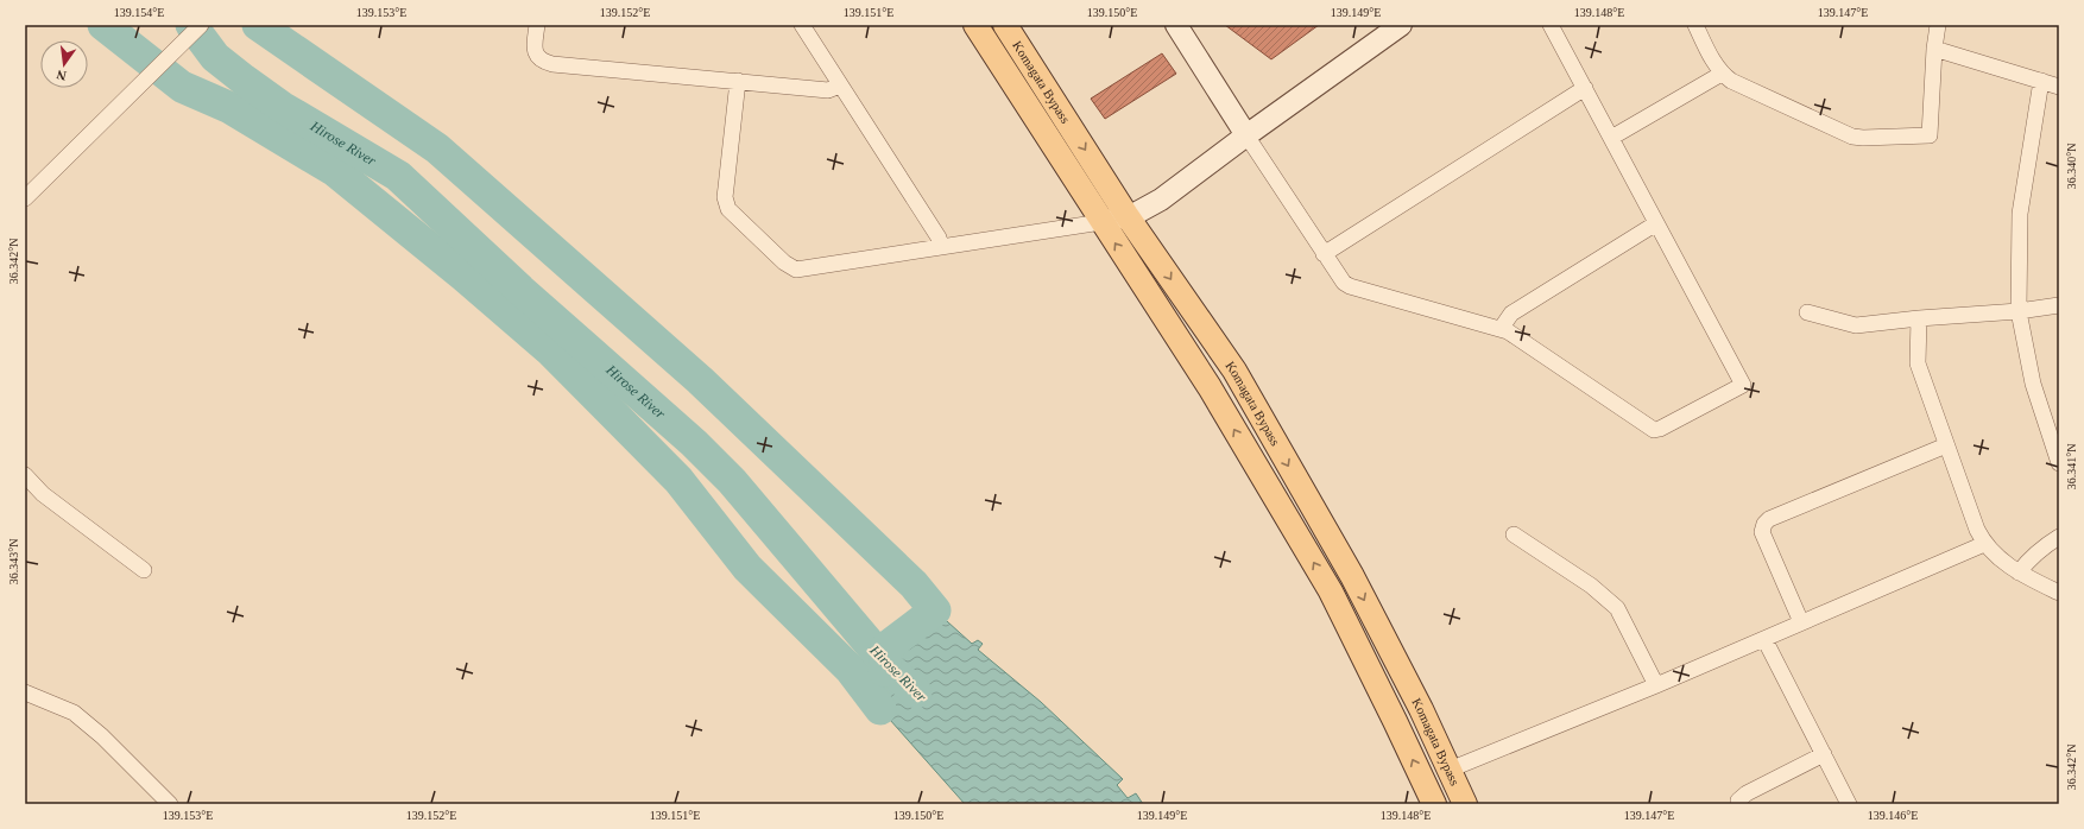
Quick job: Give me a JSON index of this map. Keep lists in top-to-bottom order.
{
  "streets": {
    "main road": ["Komagata Bypass"]
  },
  "water": ["Hirose River"],
  "north": "bottom",
  "coordinates": [
    "139.154°E",
    "139.153°E",
    "139.152°E",
    "139.151°E",
    "139.150°E",
    "139.149°E",
    "139.148°E",
    "139.147°E",
    "36.340°N",
    "36.342°N",
    "36.341°N",
    "36.343°N",
    "139.146°E"
  ]
}
